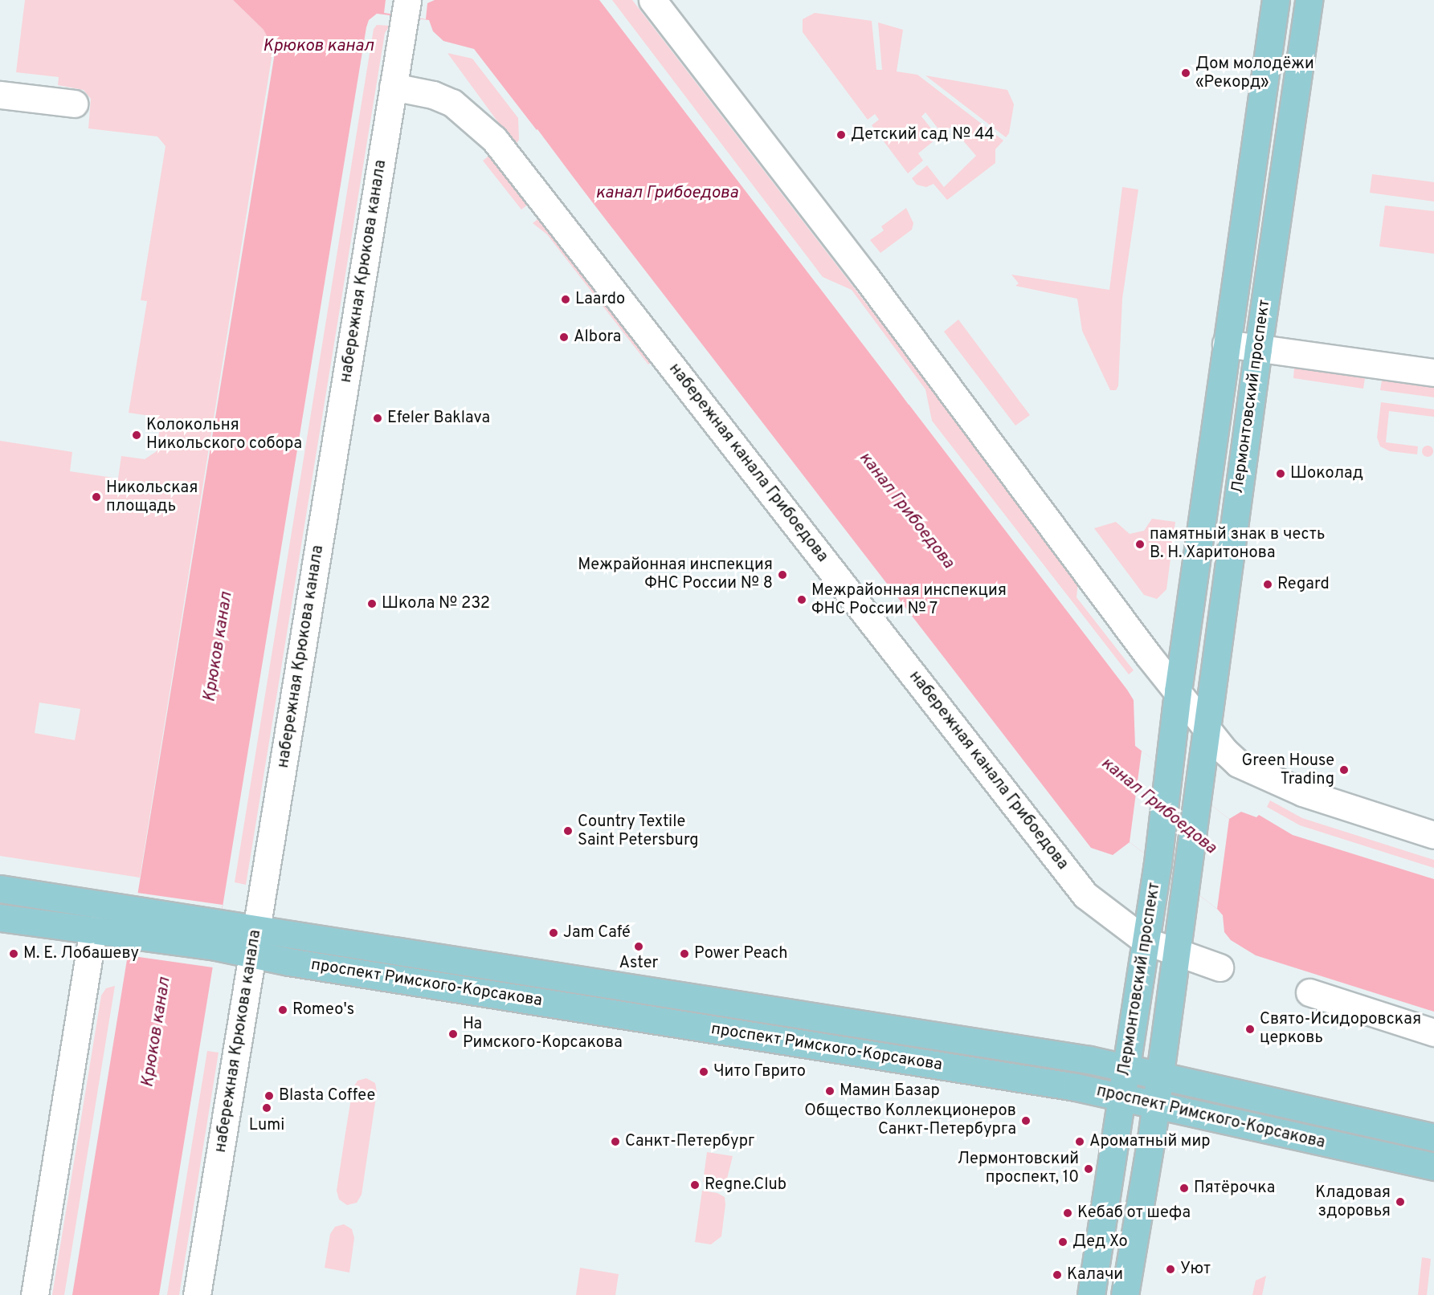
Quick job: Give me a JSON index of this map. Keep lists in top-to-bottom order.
{
  "streets": {
    "main road": ["Лермонтовский проспект", "проспект Римского-Корсакова"],
    "street": ["набережная Крюкова канала", "набережная канала Грибоедова"]
  },
  "crossings": [
    ["набережная Крюкова канала", "набережная канала Грибоедова"],
    ["набережная Крюкова канала", "проспект Римского-Корсакова"],
    ["Лермонтовский проспект", "набережная канала Грибоедова"],
    ["Лермонтовский проспект", "проспект Римского-Корсакова"]
  ],
  "water": ["Крюков канал", "канал Грибоедова"],
  "places": [
    "Дом молодёжи «Рекорд»",
    "Детский сад № 44",
    "Laardo",
    "Albora",
    "Efeler Baklava",
    "Колокольня Никольского собора",
    "Шоколад",
    "Никольская площадь",
    "памятный знак в честь В. Н. Харитонова",
    "Межрайонная инспекция ФНС России № 8",
    "Regard",
    "Межрайонная инспекция ФНС России № 7",
    "Школа № 232",
    "Green House Trading",
    "Country Textile Saint Petersburg",
    "Jam Café",
    "Aster",
    "М. Е. Лобашеву",
    "Power Peach",
    "Romeo's",
    "Свято-Исидоровская церковь",
    "На Римского-Корсакова",
    "Чито Гврито",
    "Мамин Базар",
    "Blasta Coffee",
    "Lumi",
    "Общество Коллекционеров Санкт-Петербурга",
    "Санкт-Петербург",
    "Ароматный мир",
    "Лермонтовский проспект, 10",
    "Regne.Club",
    "Пятёрочка",
    "Кладовая здоровья",
    "Кебаб от шефа",
    "Дед Хо",
    "Уют",
    "Калачи"
  ]
}
